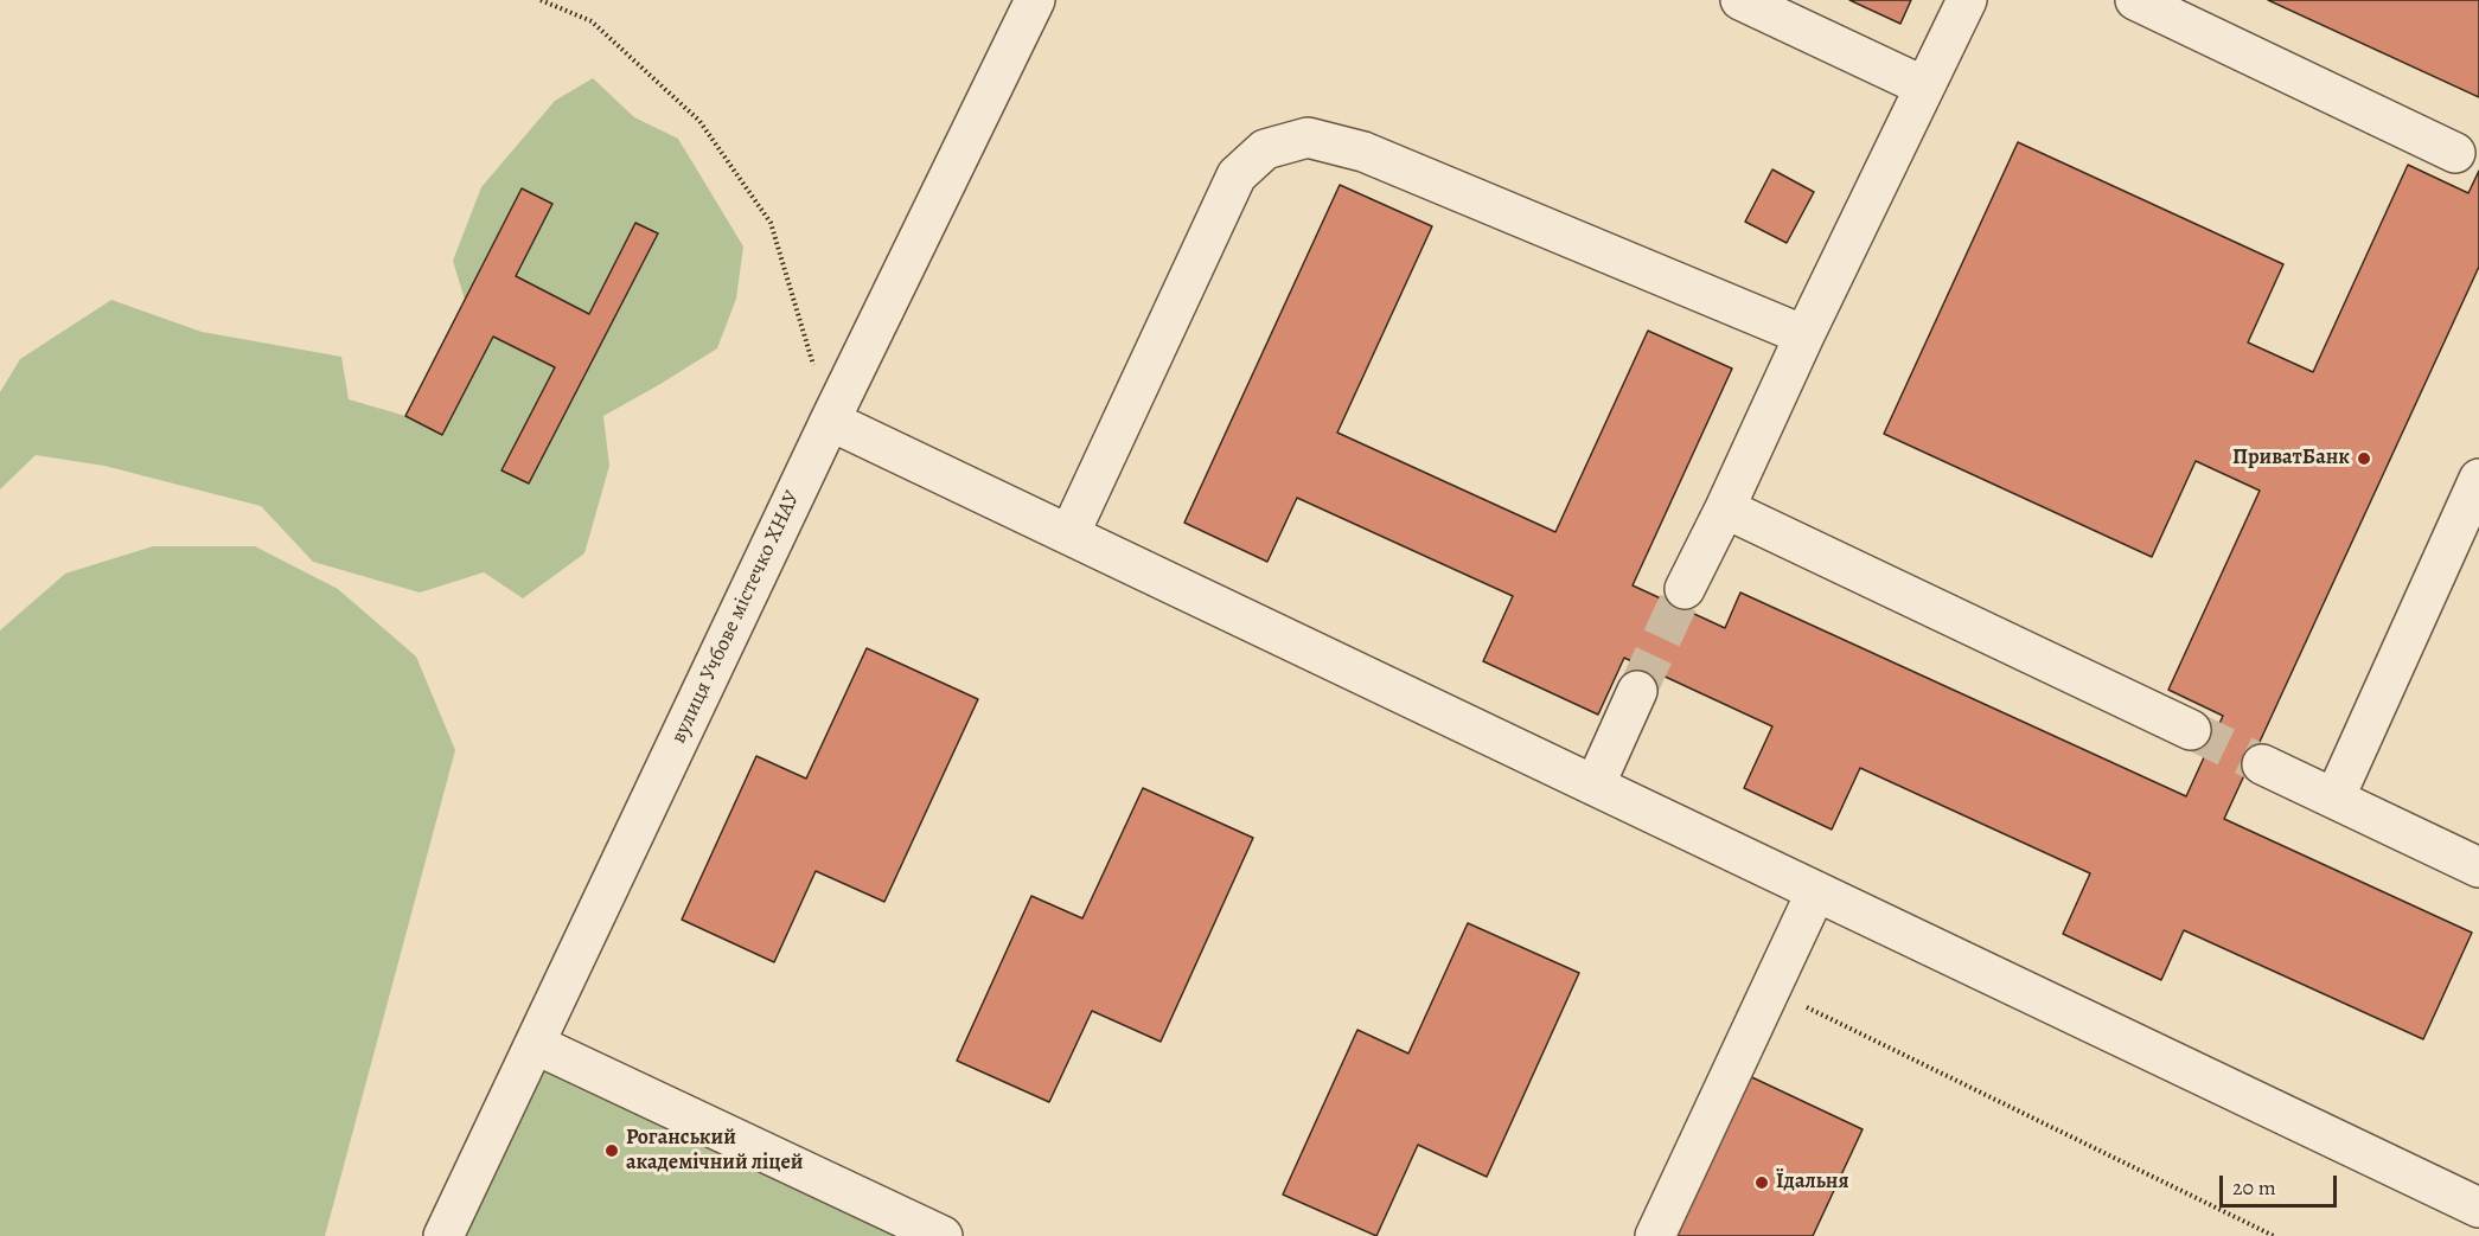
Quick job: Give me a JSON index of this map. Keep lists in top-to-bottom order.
{
  "streets": {
    "street": ["вулиця Учбове містечко ХНАУ"]
  },
  "places": ["ПриватБанк", "Роганський академічний ліцей", "Їдальня"],
  "scale_bar": "20 m"
}
